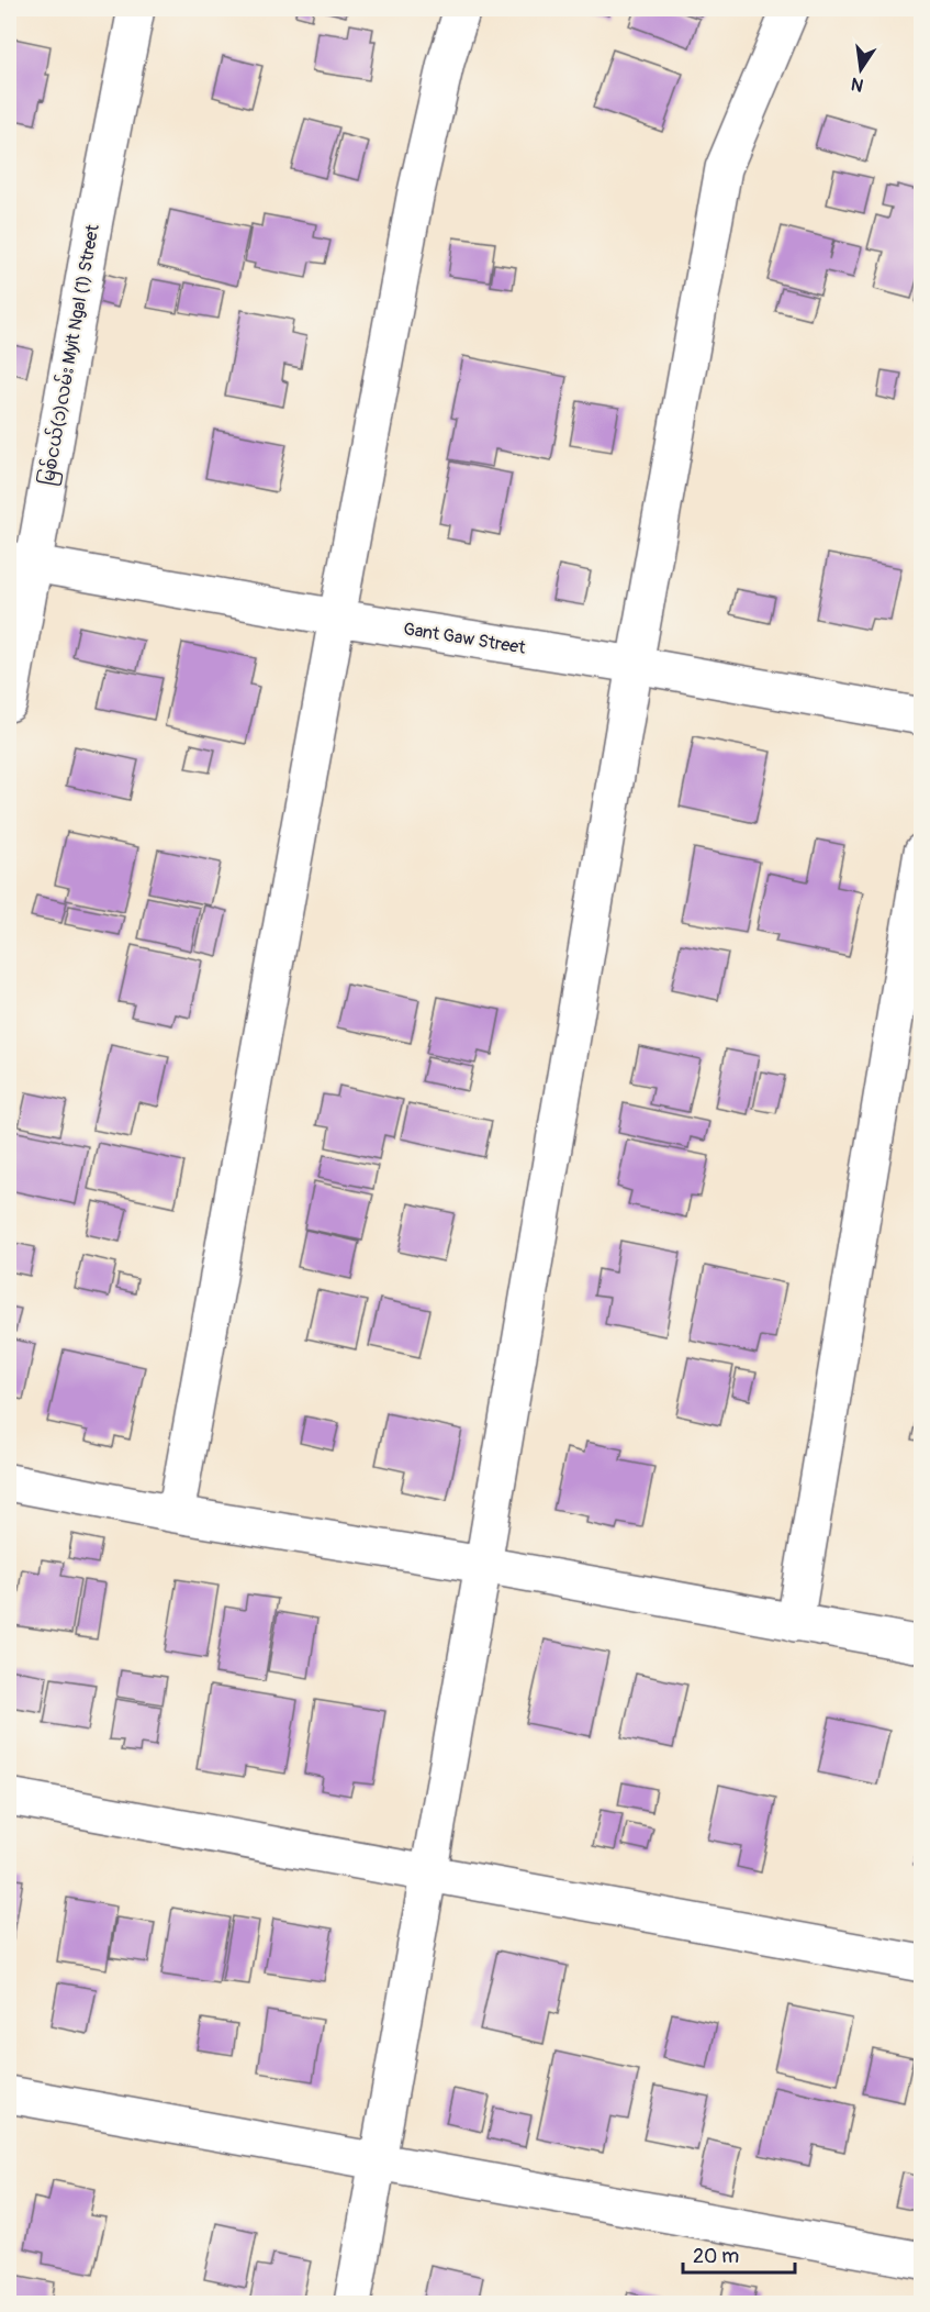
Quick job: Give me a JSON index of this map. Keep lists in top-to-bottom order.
{
  "streets": {
    "street": ["မြစ်ငယ်(၁)လမ်း Myit Ngal (1) Street", "Gant Gaw Street"]
  },
  "crossings": [
    ["မြစ်ငယ်(၁)လမ်း Myit Ngal (1) Street", "Gant Gaw Street"]
  ],
  "scale_bar": "20 m",
  "north": "bottom"
}
